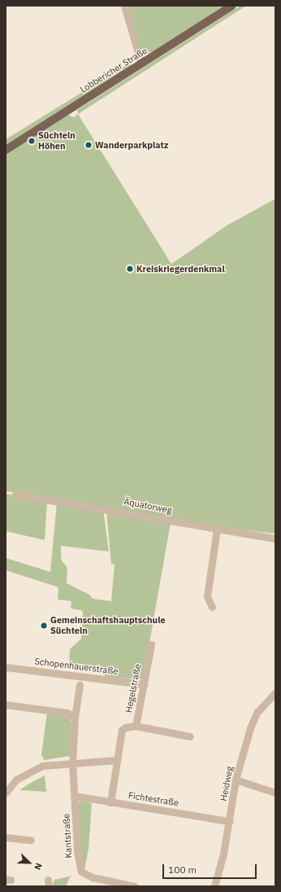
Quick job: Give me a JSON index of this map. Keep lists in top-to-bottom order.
{
  "streets": {
    "main road": ["Lobbericher Straße"],
    "street": [
      "Äquatorweg",
      "Schopenhauerstraße",
      "Hegelstraße",
      "Heidweg",
      "Fichtestraße",
      "Kantstraße"
    ]
  },
  "crossings": [
    ["Schopenhauerstraße", "Hegelstraße"],
    ["Hegelstraße", "Fichtestraße"],
    ["Heidweg", "Fichtestraße"],
    ["Fichtestraße", "Kantstraße"]
  ],
  "places": [
    "Süchteln Höhen",
    "Wanderparkplatz",
    "Kreiskriegerdenkmal",
    "Gemeinschaftshauptschule Süchteln"
  ],
  "scale_bar": "100 m",
  "north": "bottom right"
}
